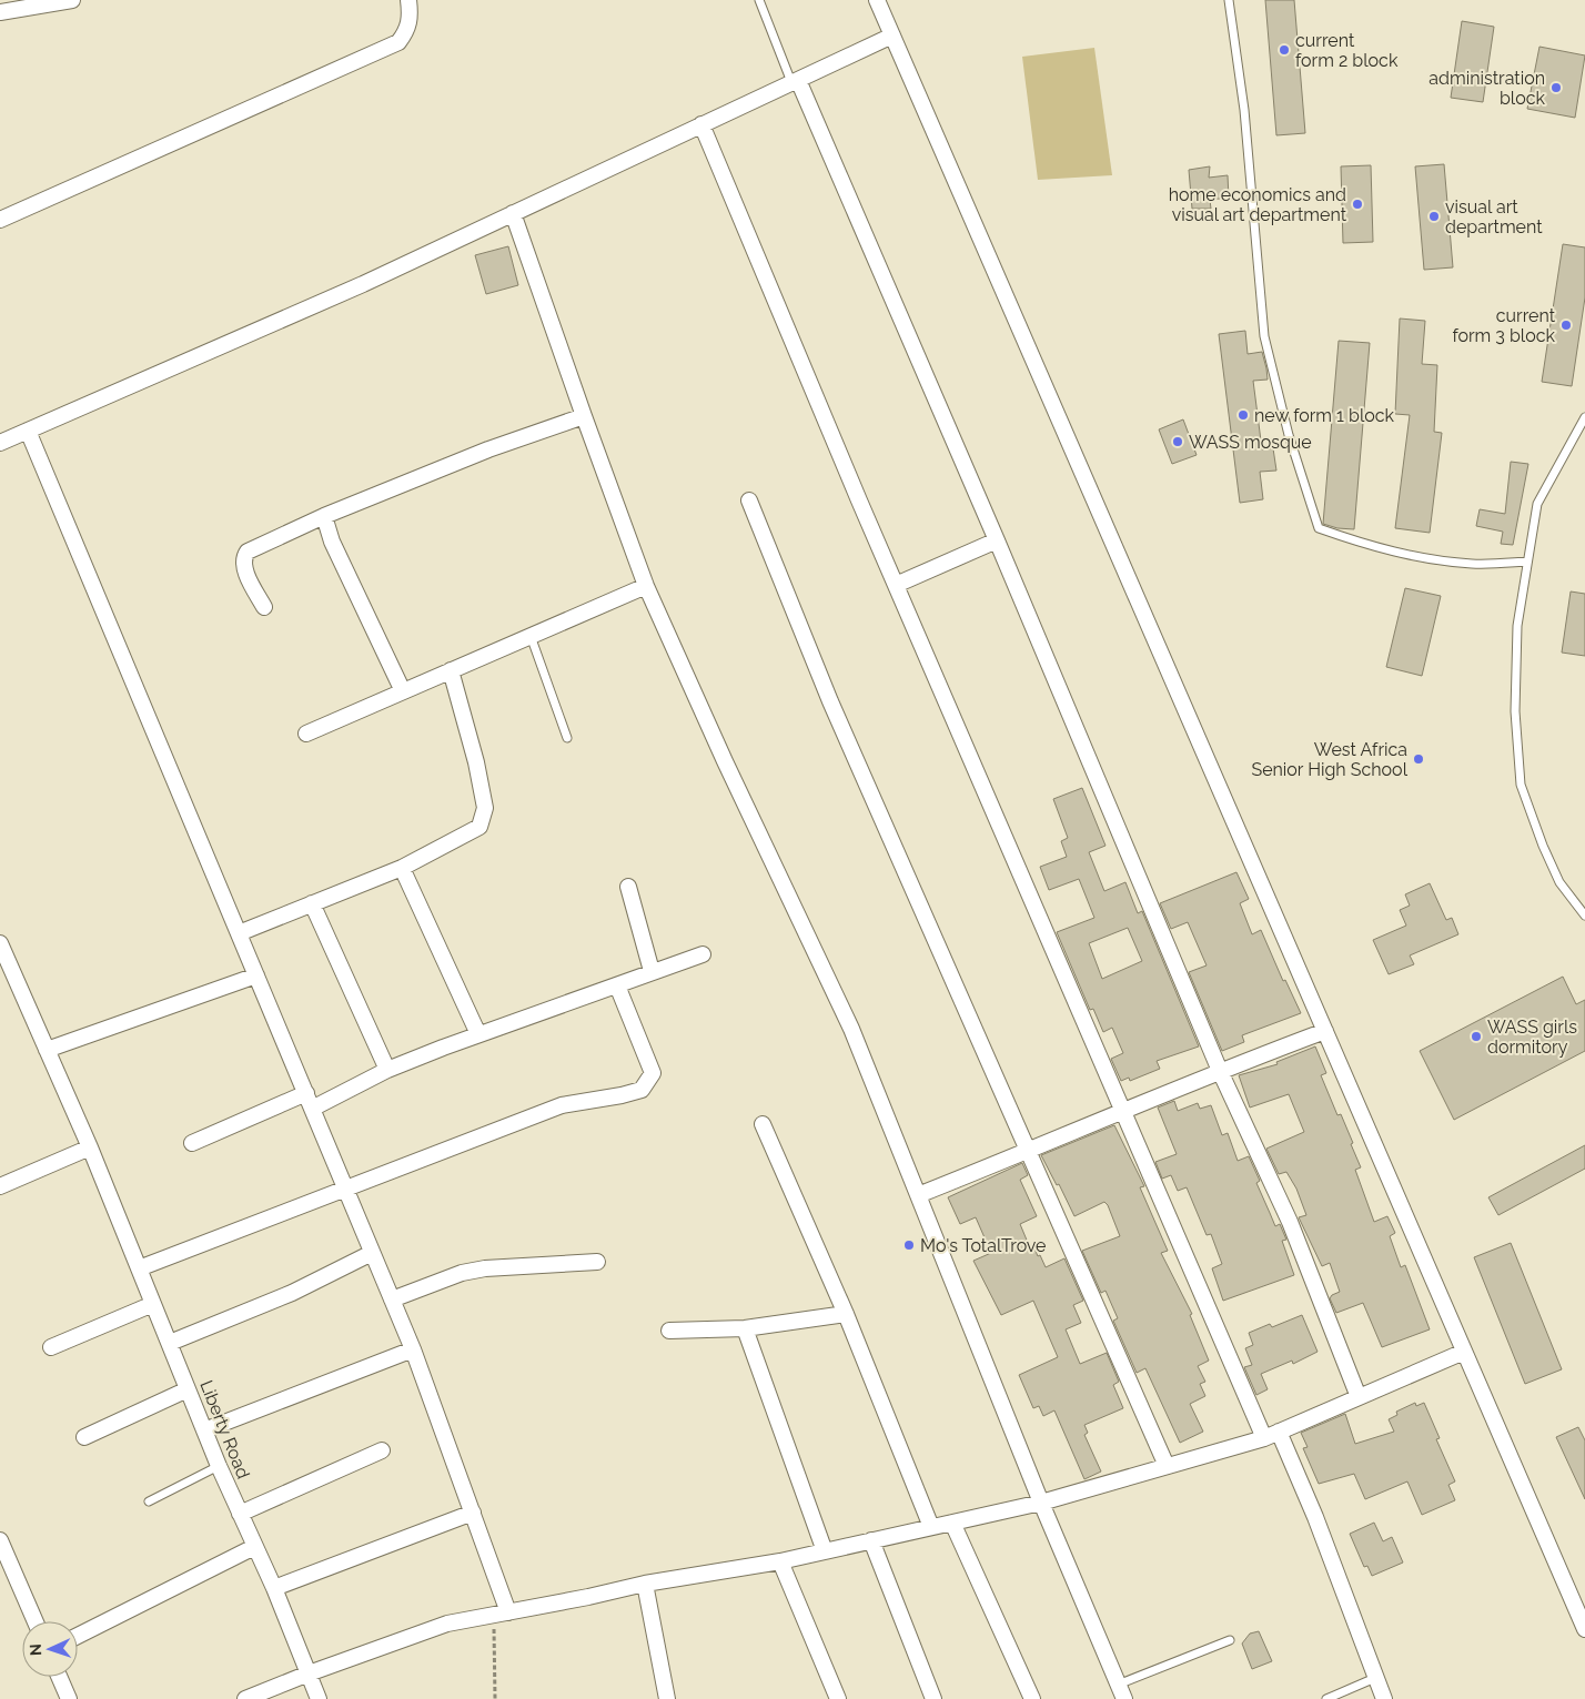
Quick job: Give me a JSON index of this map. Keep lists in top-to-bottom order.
{
  "streets": {
    "street": ["Liberty Road"]
  },
  "places": [
    "current form 2 block",
    "administration block",
    "home economics and visual art department",
    "visual art department",
    "current form 3 block",
    "new form 1 block",
    "WASS mosque",
    "West Africa Senior High School",
    "WASS girls dormitory",
    "Mo's TotalTrove"
  ],
  "north": "left"
}
